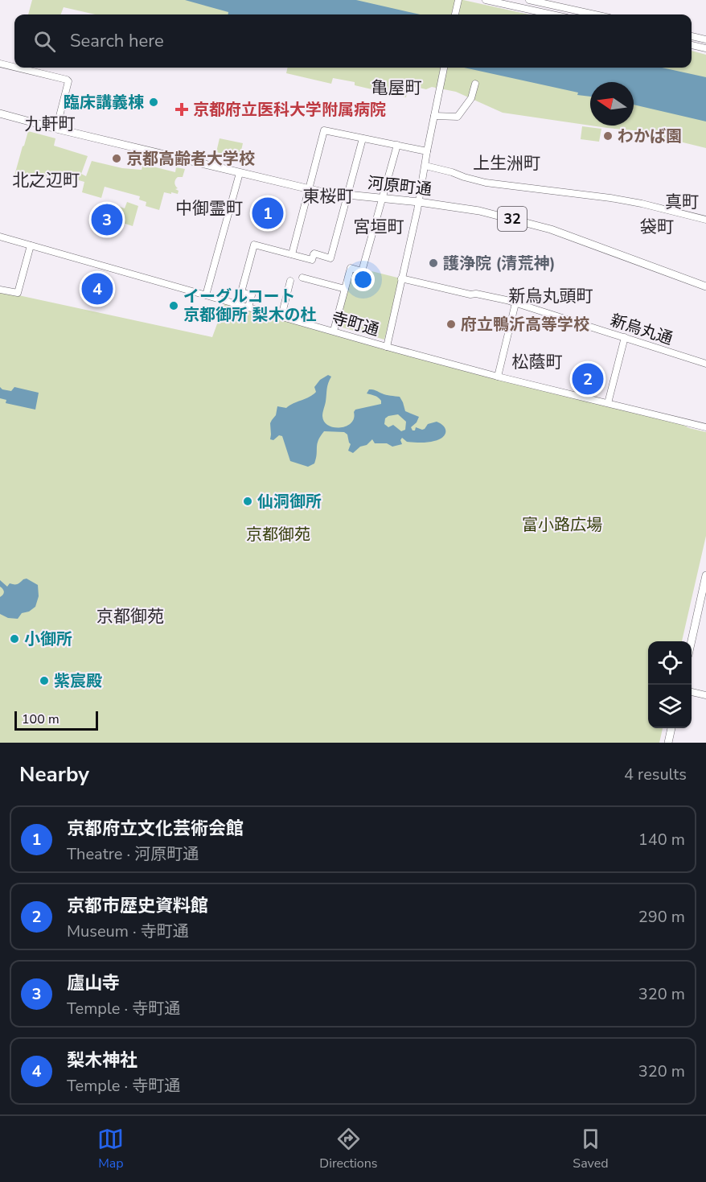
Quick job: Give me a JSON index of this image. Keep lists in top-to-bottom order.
{
  "streets": {
    "main road": ["河原町通", "32"],
    "street": ["寺町通", "新烏丸通"]
  },
  "districts": [
    "亀屋町",
    "九軒町",
    "上生洲町",
    "北之辺町",
    "東桜町",
    "真町",
    "中御霊町",
    "宮垣町",
    "袋町",
    "新烏丸頭町",
    "松蔭町",
    "京都御苑"
  ],
  "parks": ["富小路広場", "京都御苑"],
  "places": {
    "other": [
      "臨床講義棟",
      "わかば園",
      "京都高齢者大学校",
      "護浄院 (清荒神)",
      "イーグルコート 京都御所 梨木の杜",
      "府立鴨沂高等学校",
      "仙洞御所",
      "小御所",
      "紫宸殿"
    ],
    "health": ["京都府立医科大学附属病院"]
  },
  "scale_bar": "100 m",
  "north": "left",
  "page": {
    "search": "Search here",
    "pins": [
      "1",
      "3",
      "4",
      "2"
    ],
    "scale": "100 m",
    "heading": ["Nearby", "4 results"],
    "list": [
      {
        "mark": "1",
        "name": "京都府立文化芸術会館",
        "note": "Theatre · 河原町通",
        "value": "140 m"
      },
      {
        "mark": "2",
        "name": "京都市歴史資料館",
        "note": "Museum · 寺町通",
        "value": "290 m"
      },
      {
        "mark": "3",
        "name": "廬山寺",
        "note": "Temple · 寺町通",
        "value": "320 m"
      },
      {
        "mark": "4",
        "name": "梨木神社",
        "note": "Temple · 寺町通",
        "value": "320 m"
      }
    ],
    "nav": ["Map", "Directions", "Saved"]
  }
}
